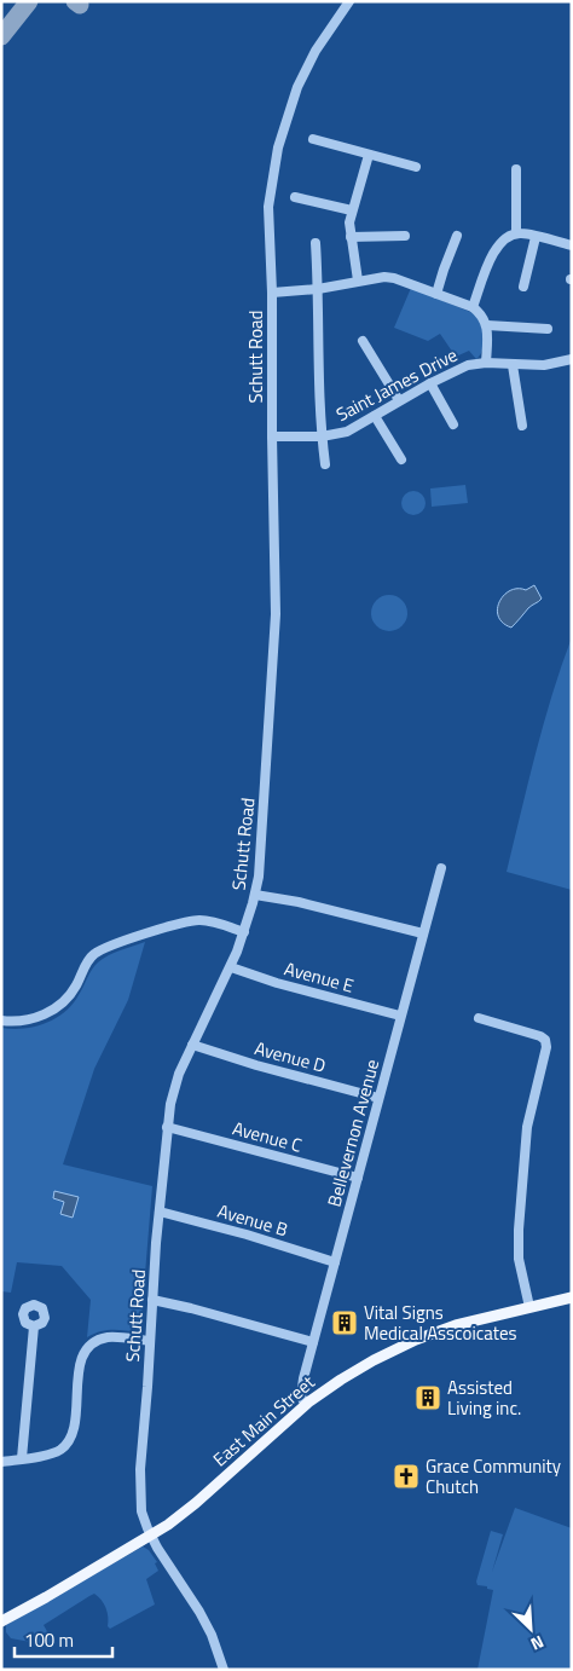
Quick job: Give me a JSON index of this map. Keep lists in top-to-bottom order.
{
  "streets": {
    "main road": ["East Main Street"],
    "street": [
      "Schutt Road",
      "Saint James Drive",
      "Avenue E",
      "Avenue D",
      "Bellevernon Avenue",
      "Avenue C",
      "Avenue B"
    ]
  },
  "crossings": [
    ["Schutt Road", "Saint James Drive"],
    ["Schutt Road", "Avenue E"],
    ["Schutt Road", "Avenue D"],
    ["Schutt Road", "Avenue C"],
    ["Schutt Road", "Avenue B"],
    ["Schutt Road", "East Main Street"],
    ["Avenue E", "Bellevernon Avenue"],
    ["Avenue D", "Bellevernon Avenue"],
    ["Bellevernon Avenue", "Avenue C"],
    ["Bellevernon Avenue", "Avenue B"],
    ["Bellevernon Avenue", "East Main Street"]
  ],
  "places": {
    "building": ["Vital Signs Medical Asscoicates", "Assisted Living inc."],
    "church": ["Grace Community Chutch"]
  },
  "scale_bar": "100 m",
  "north": "bottom right"
}
